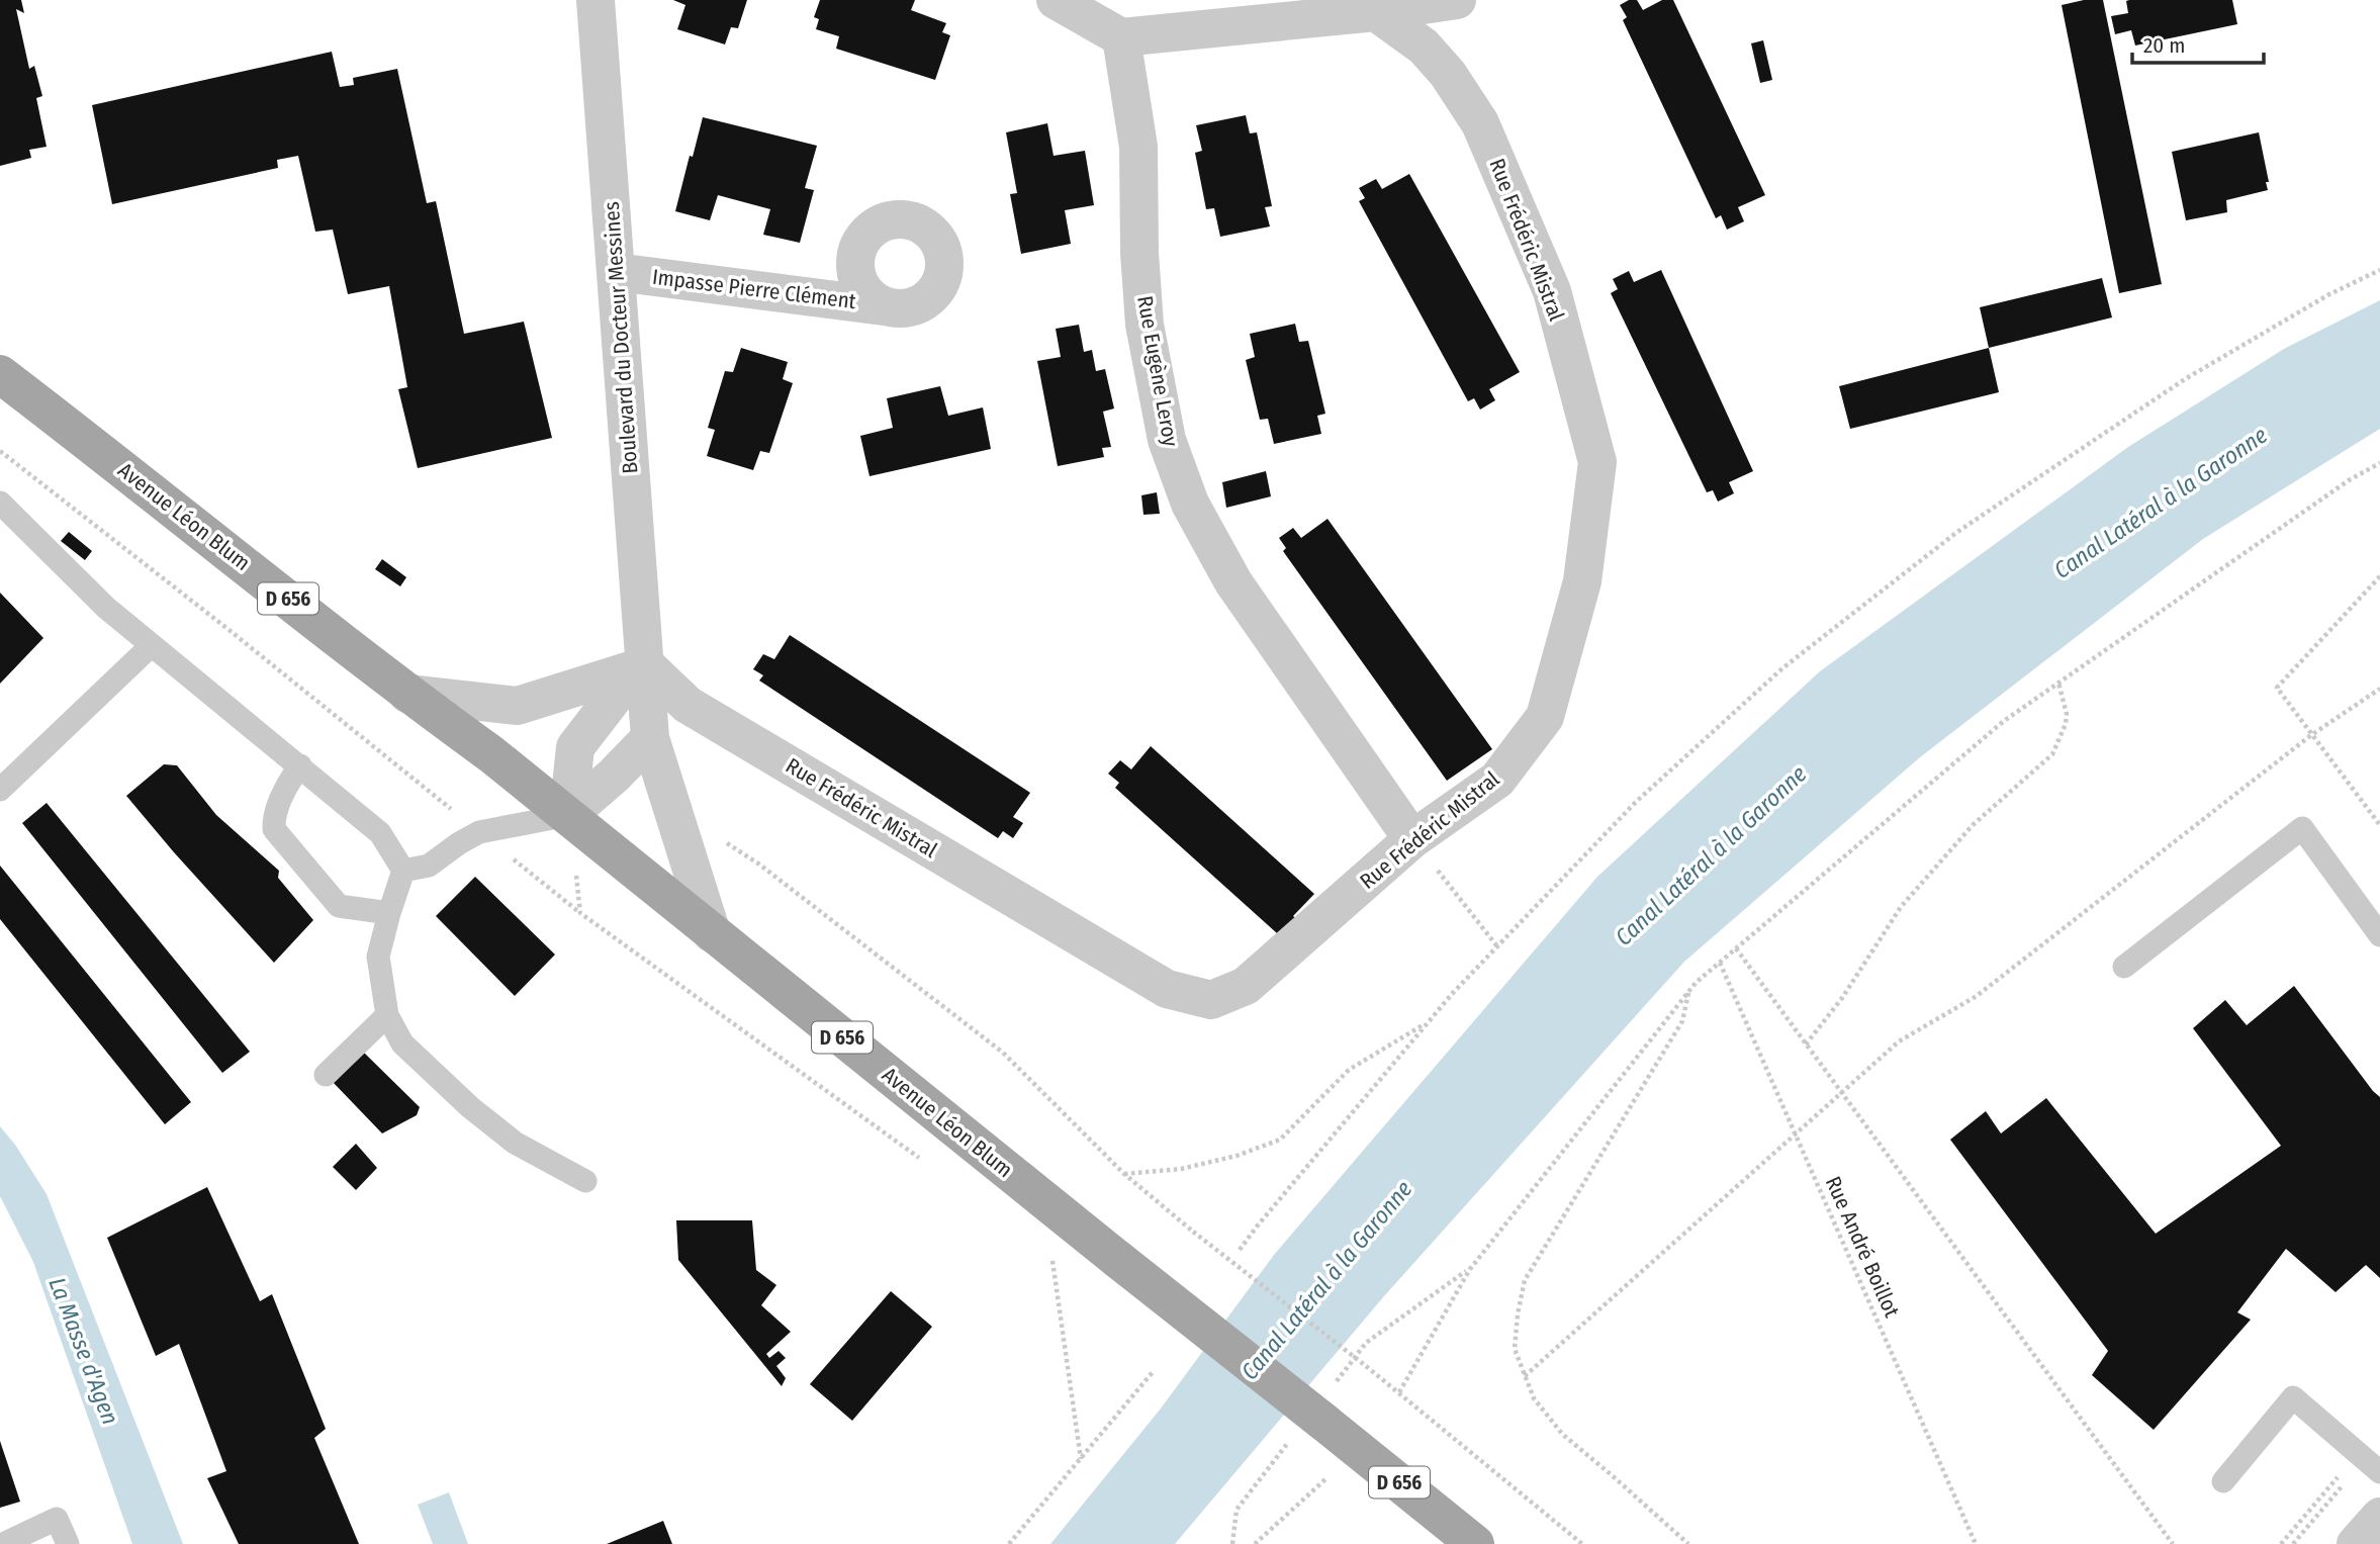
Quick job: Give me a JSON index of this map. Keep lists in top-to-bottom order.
{
  "streets": {
    "main road": ["Avenue Léon Blum", "D 656"],
    "street": [
      "Rue Frédéric Mistral",
      "Impasse Pierre Clément",
      "Boulevard du Docteur Messines",
      "Rue Eugène Leroy"
    ],
    "path": ["Rue André Boillot"]
  },
  "crossings": [
    ["Rue Frédéric Mistral", "Boulevard du Docteur Messines"],
    ["Rue Frédéric Mistral", "Rue Eugène Leroy"],
    ["Impasse Pierre Clément", "Boulevard du Docteur Messines"]
  ],
  "water": ["Canal Latéral à la Garonne", "La Masse d'Agen"],
  "scale_bar": "20 m"
}
